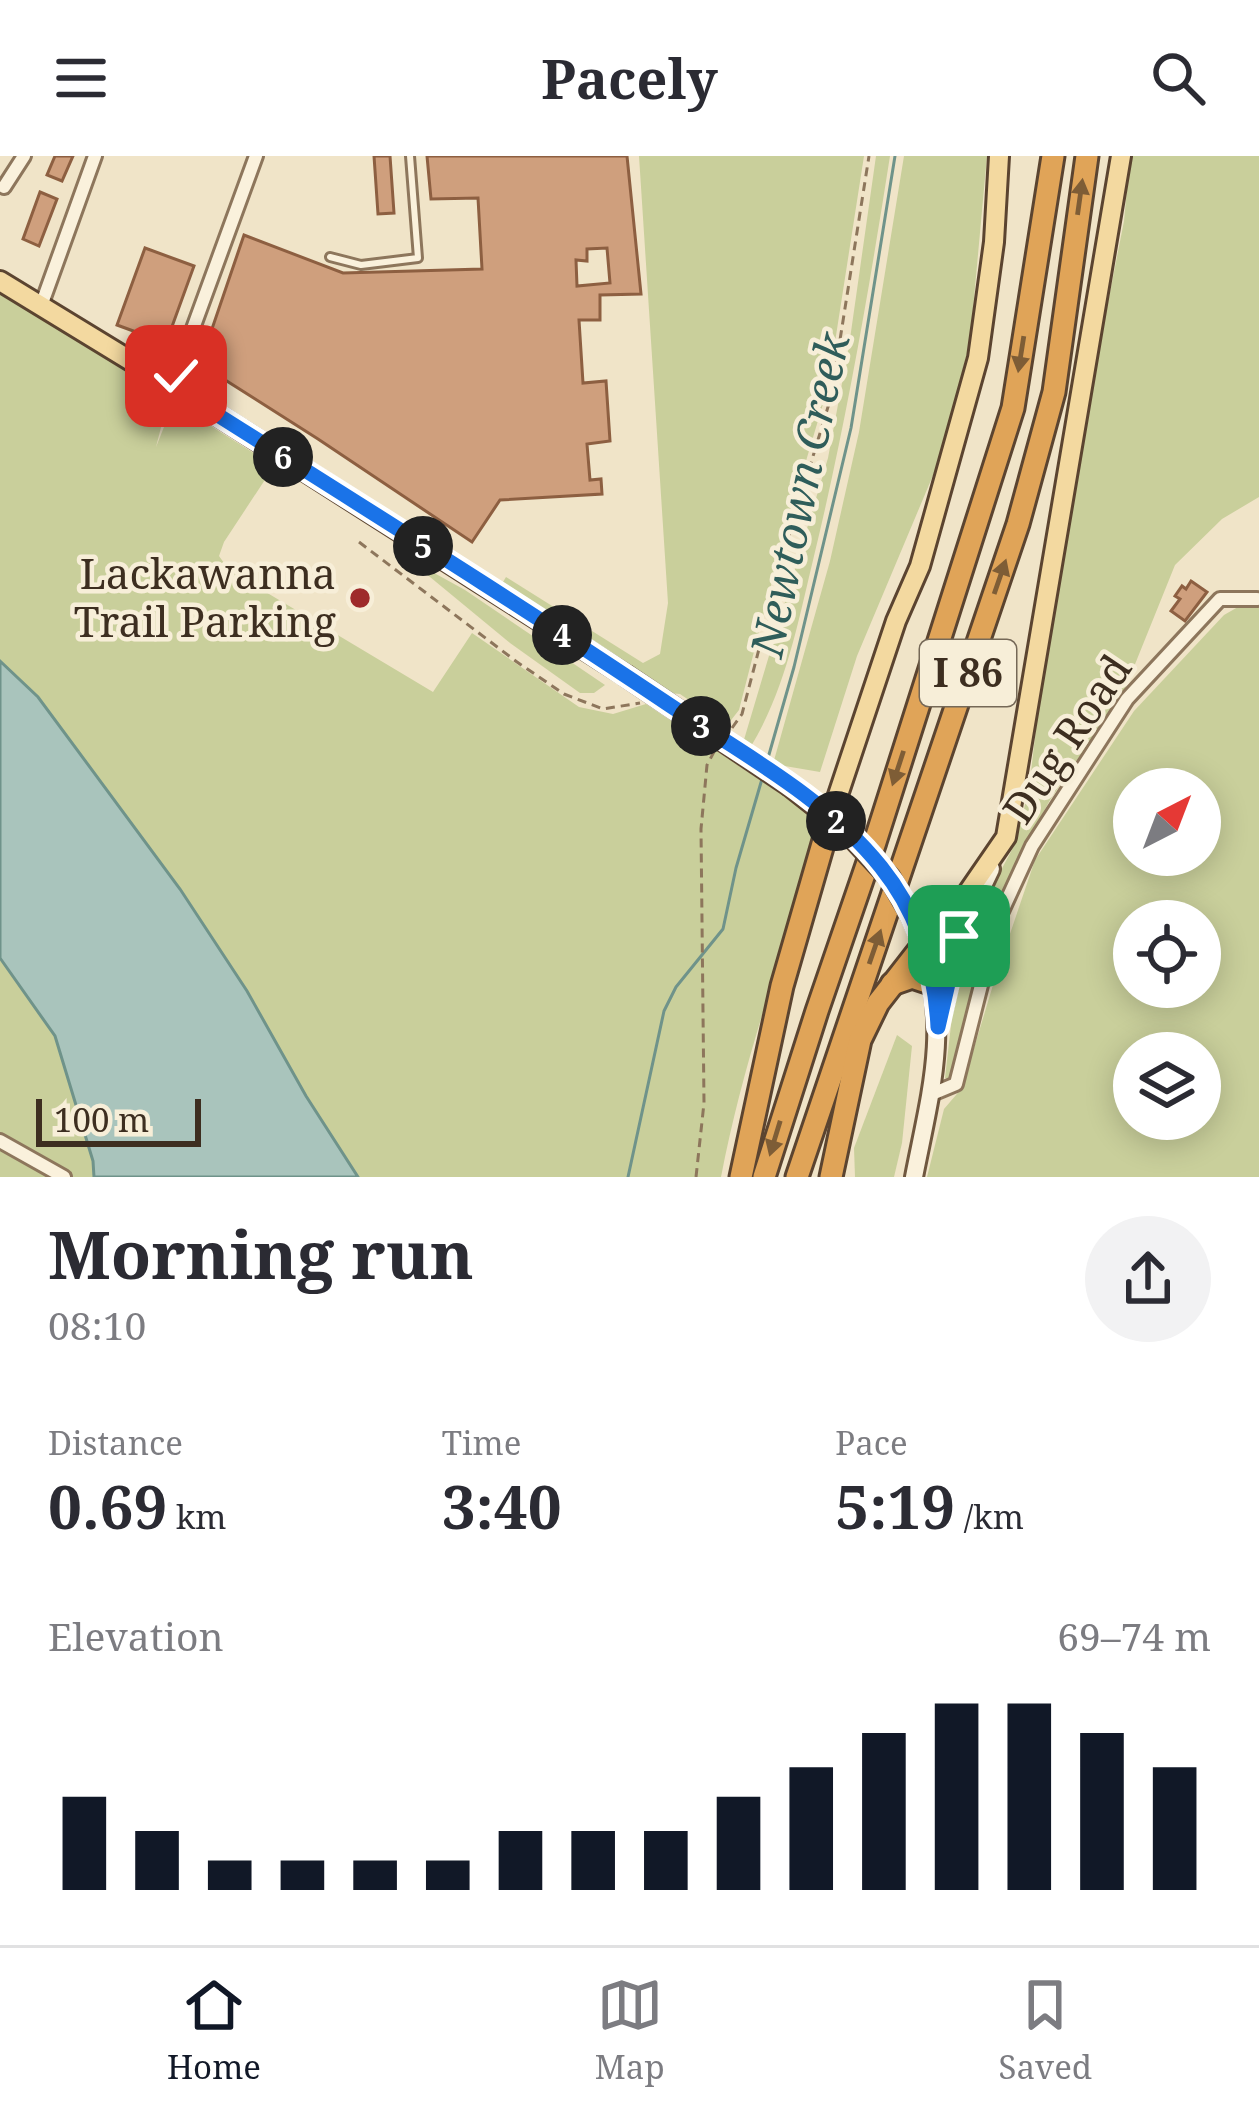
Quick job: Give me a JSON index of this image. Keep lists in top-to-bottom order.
{
  "streets": {
    "highway": ["I 86"],
    "street": ["Dug Road"]
  },
  "water": ["Newtown Creek"],
  "places": ["Lackawanna Trail Parking"],
  "scale_bar": "100 m",
  "north": "top right",
  "page": {
    "header": "Pacely",
    "pins": [
      "6",
      "5",
      "4",
      "3",
      "2"
    ],
    "scale": "100 m",
    "heading": ["Morning run", "08:10"],
    "stats": [
      ["Distance", "0.69 km"],
      ["Time", "3:40"],
      ["Pace", "5:19 /km"]
    ],
    "chart": ["Elevation", "69–74 m"],
    "tabs": ["Home", "Map", "Saved"]
  }
}
